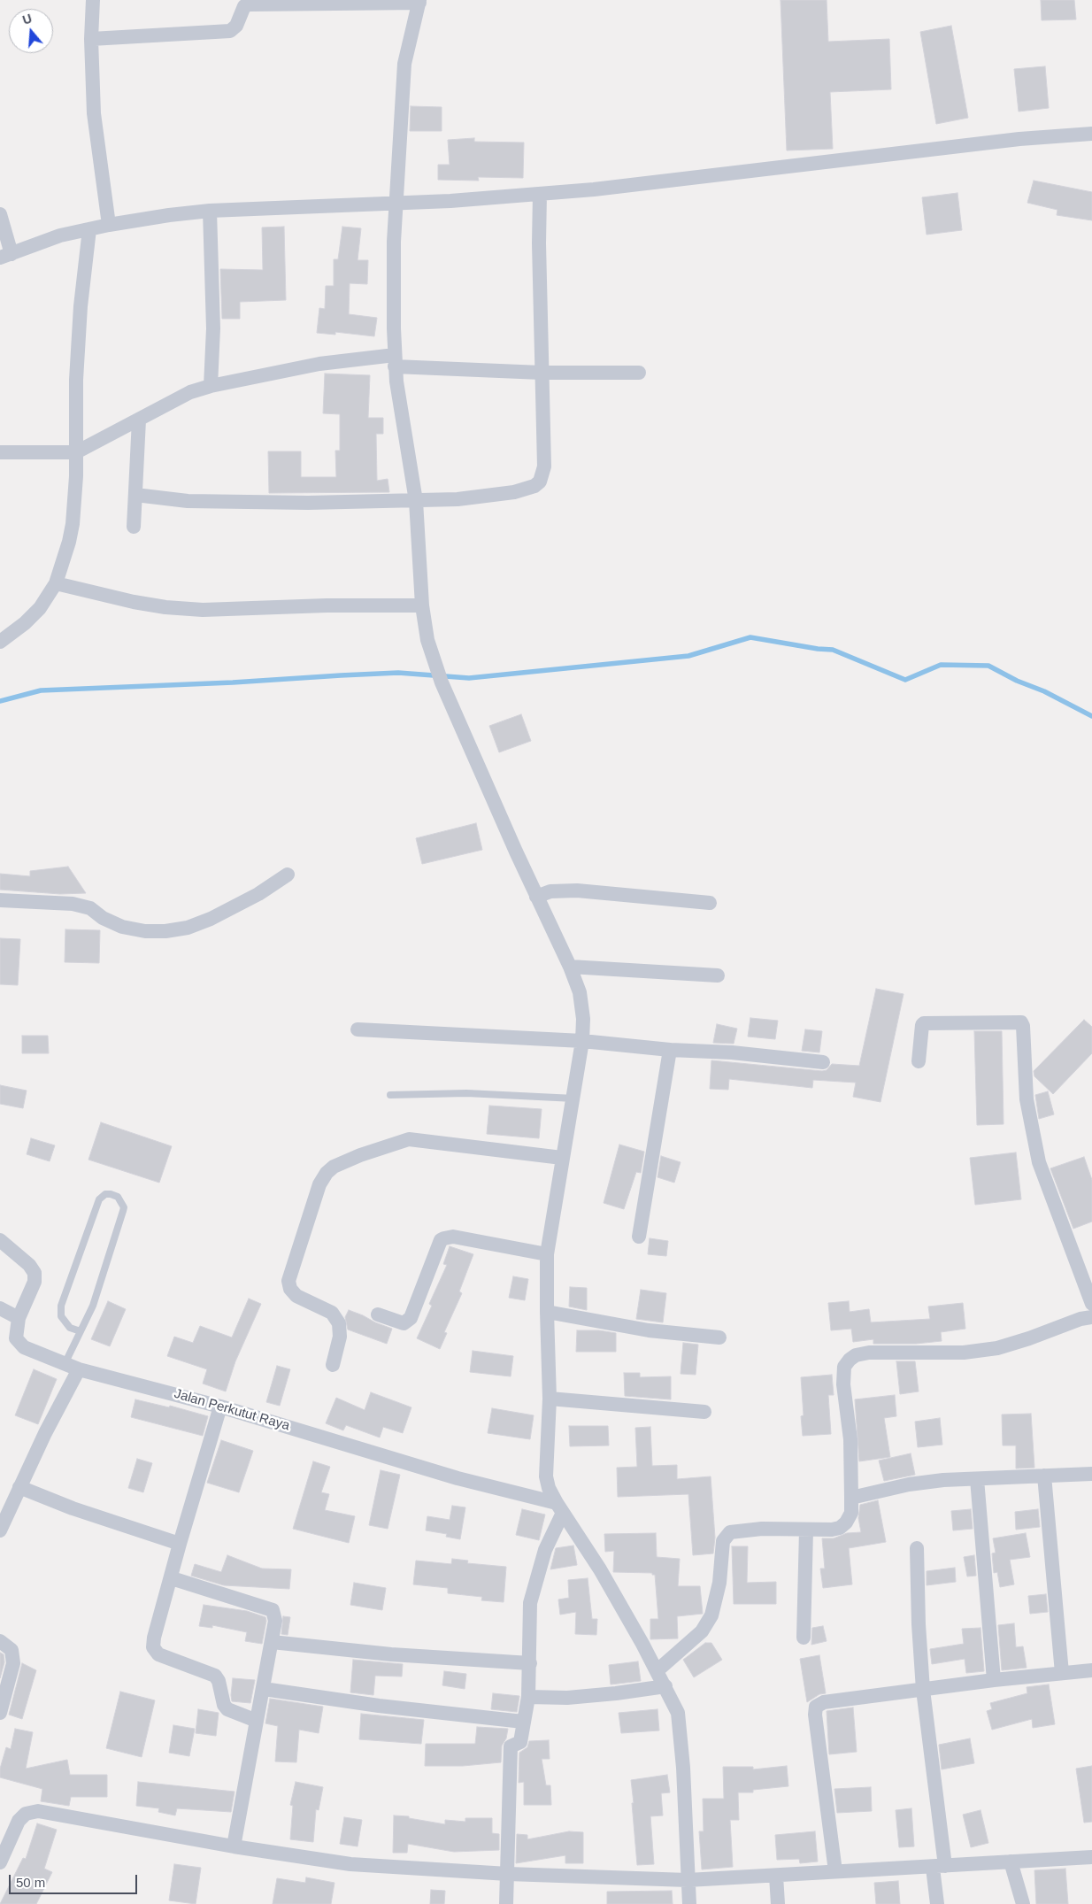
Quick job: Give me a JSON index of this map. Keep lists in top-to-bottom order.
{
  "streets": {
    "street": ["Jalan Perkutut Raya"]
  },
  "scale_bar": "50 m",
  "north": "top"
}
